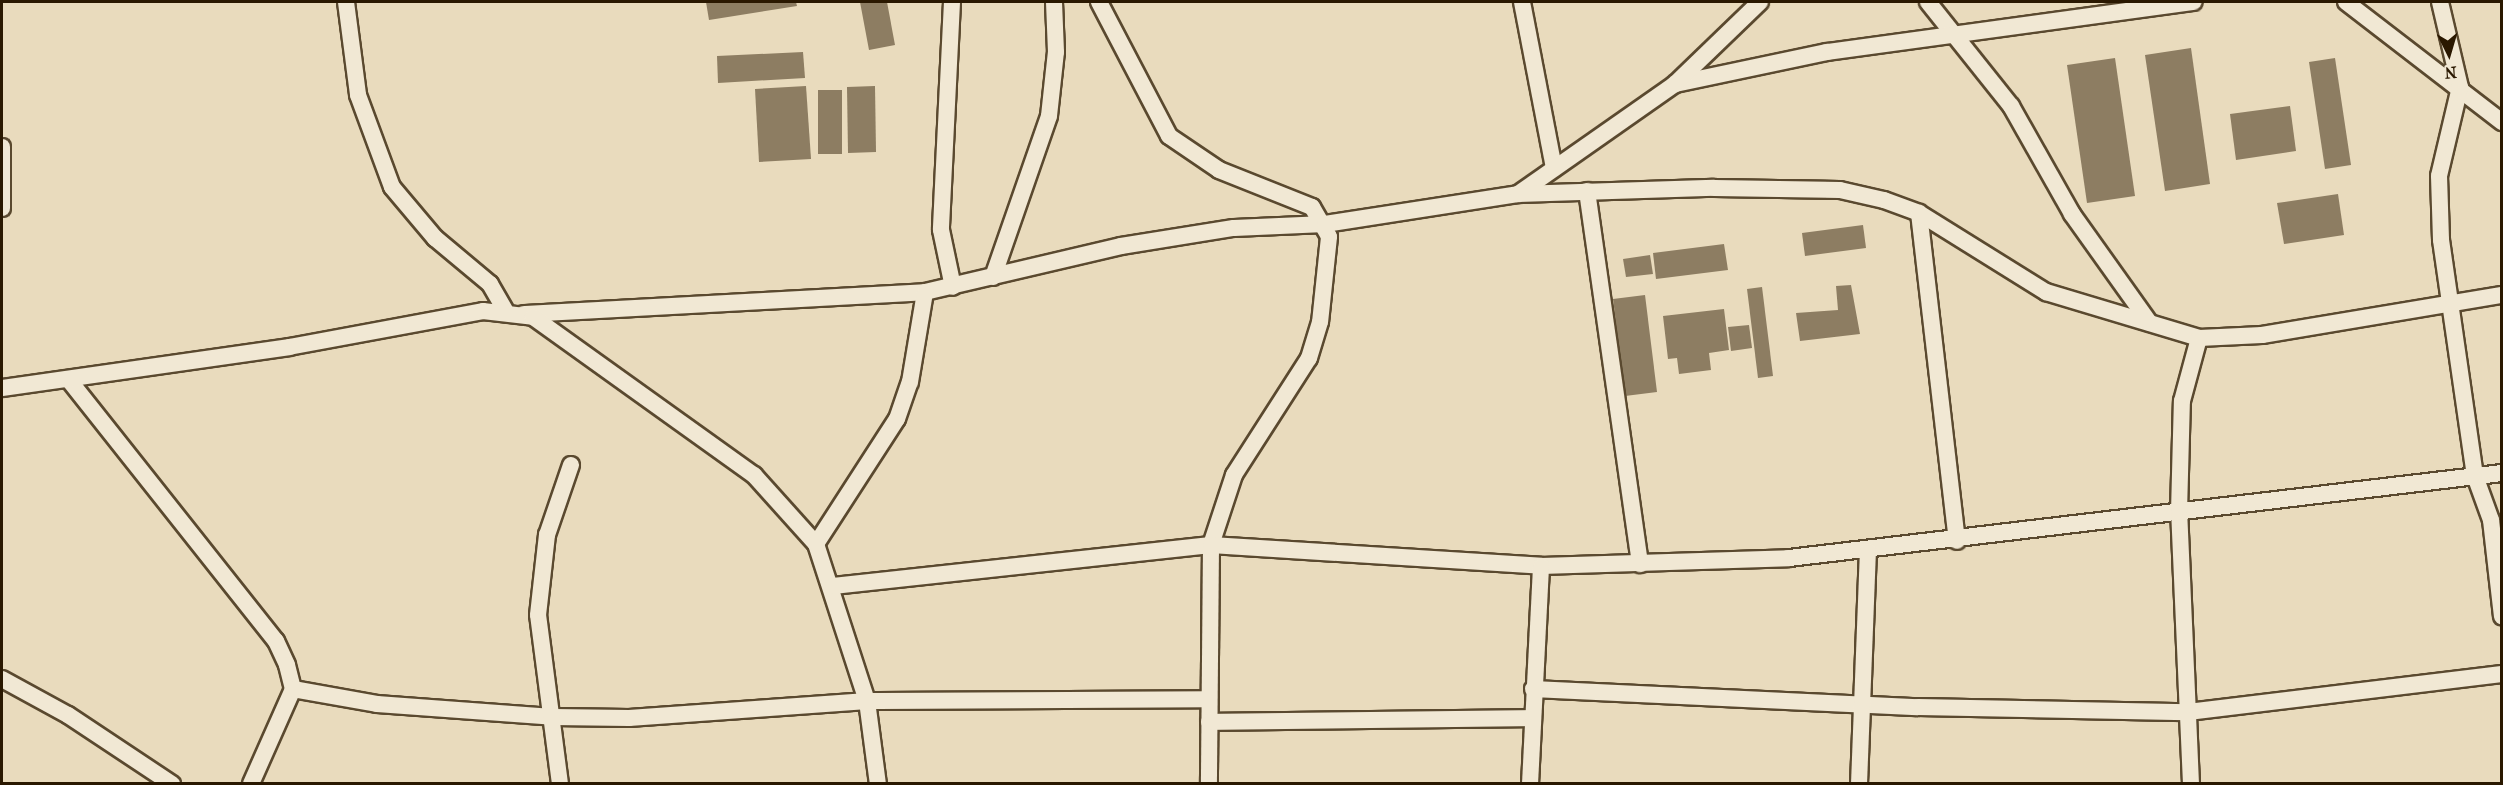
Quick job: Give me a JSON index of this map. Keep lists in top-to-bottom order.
{
  "north": "bottom"
}
